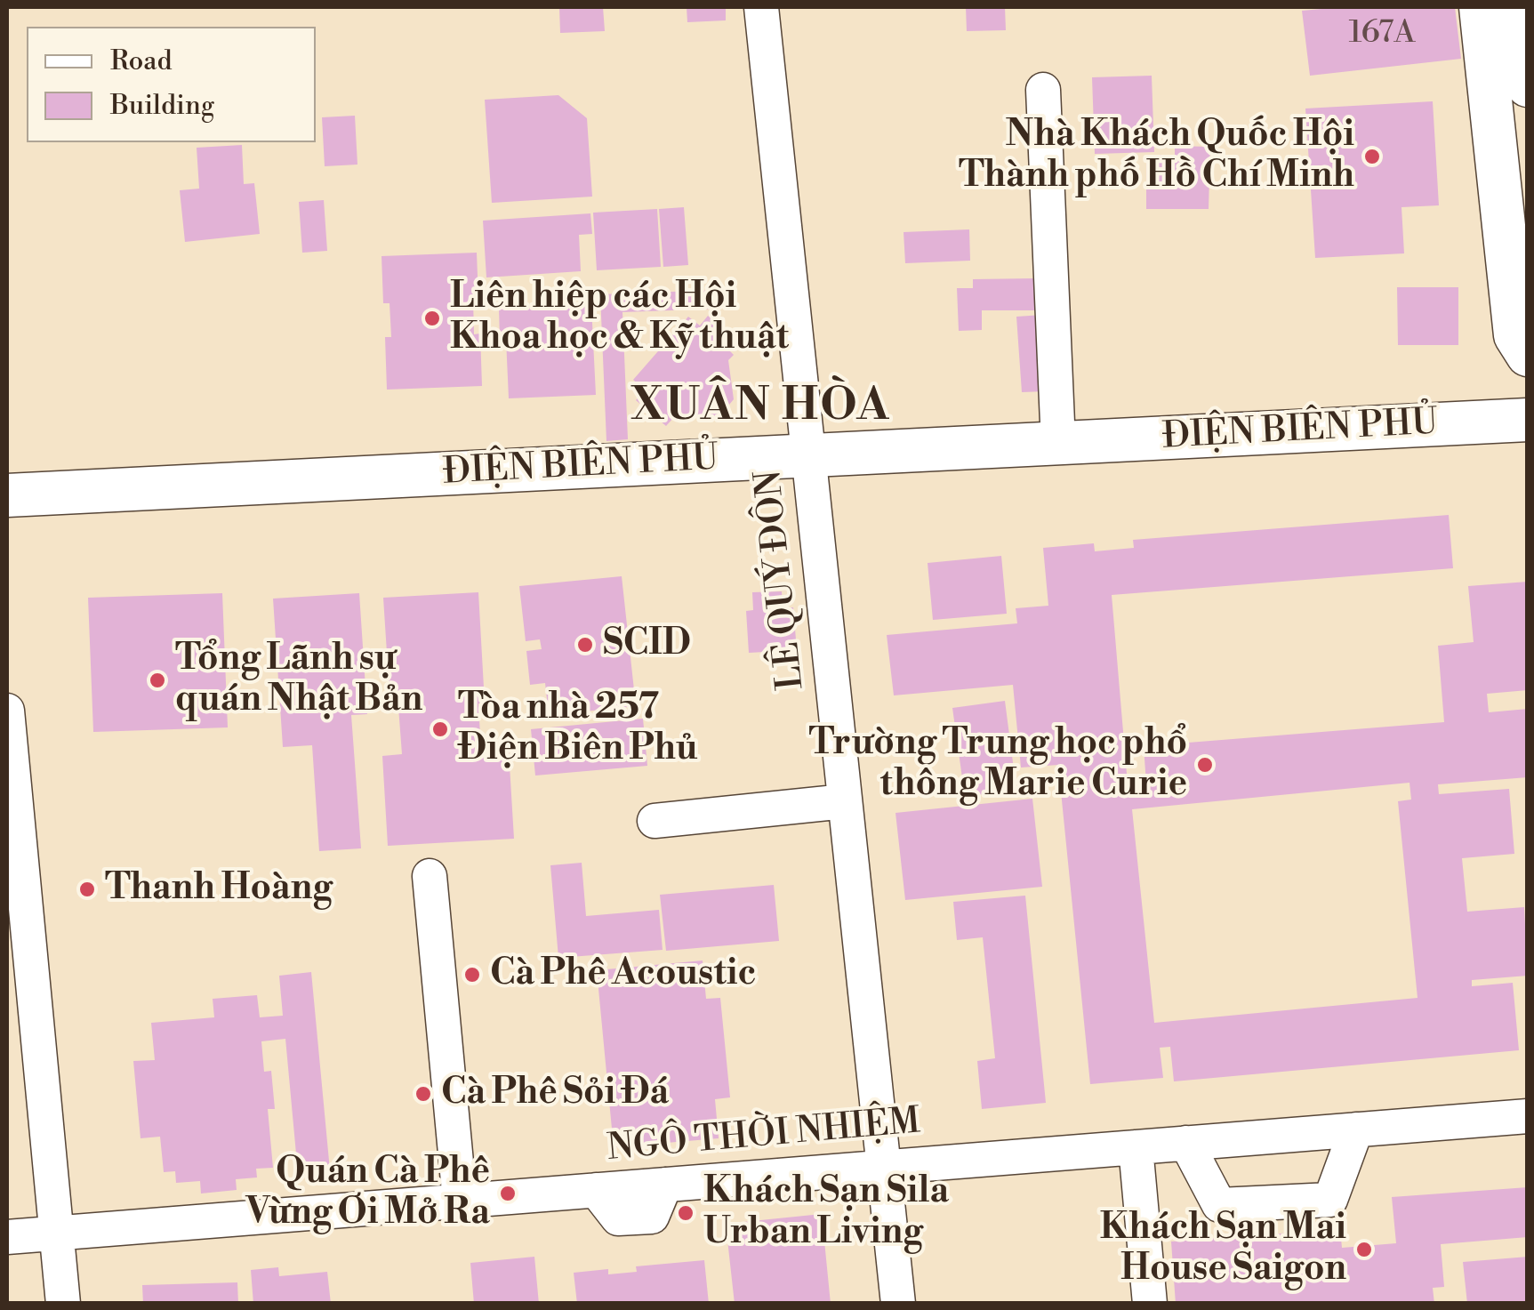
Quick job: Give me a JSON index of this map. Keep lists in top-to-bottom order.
{
  "streets": {
    "main road": ["ĐIỆN BIÊN PHỦ"],
    "street": ["LÊ QUÝ ĐÔN", "NGÔ THỜI NHIỆM"]
  },
  "crossings": [
    ["ĐIỆN BIÊN PHỦ", "LÊ QUÝ ĐÔN"],
    ["LÊ QUÝ ĐÔN", "NGÔ THỜI NHIỆM"]
  ],
  "districts": ["XUÂN HÒA"],
  "places": [
    "Nhà Khách Quốc Hội Thành phố Hồ Chí Minh",
    "Liên hiệp các Hội Khoa học & Kỹ thuật",
    "SCID",
    "Tổng Lãnh sự quán Nhật Bản",
    "Tòa nhà 257 Điện Biên Phủ",
    "Trường Trung học phổ thông Marie Curie",
    "Thanh Hoàng",
    "Cà Phê Acoustic",
    "Cà Phê Sỏi Đá",
    "Quán Cà Phê Vừng Ơi Mở Ra",
    "Khách Sạn Sila Urban Living",
    "Khách Sạn Mai House Saigon"
  ],
  "house_numbers": ["167A"],
  "legend": ["Road", "Building"]
}
